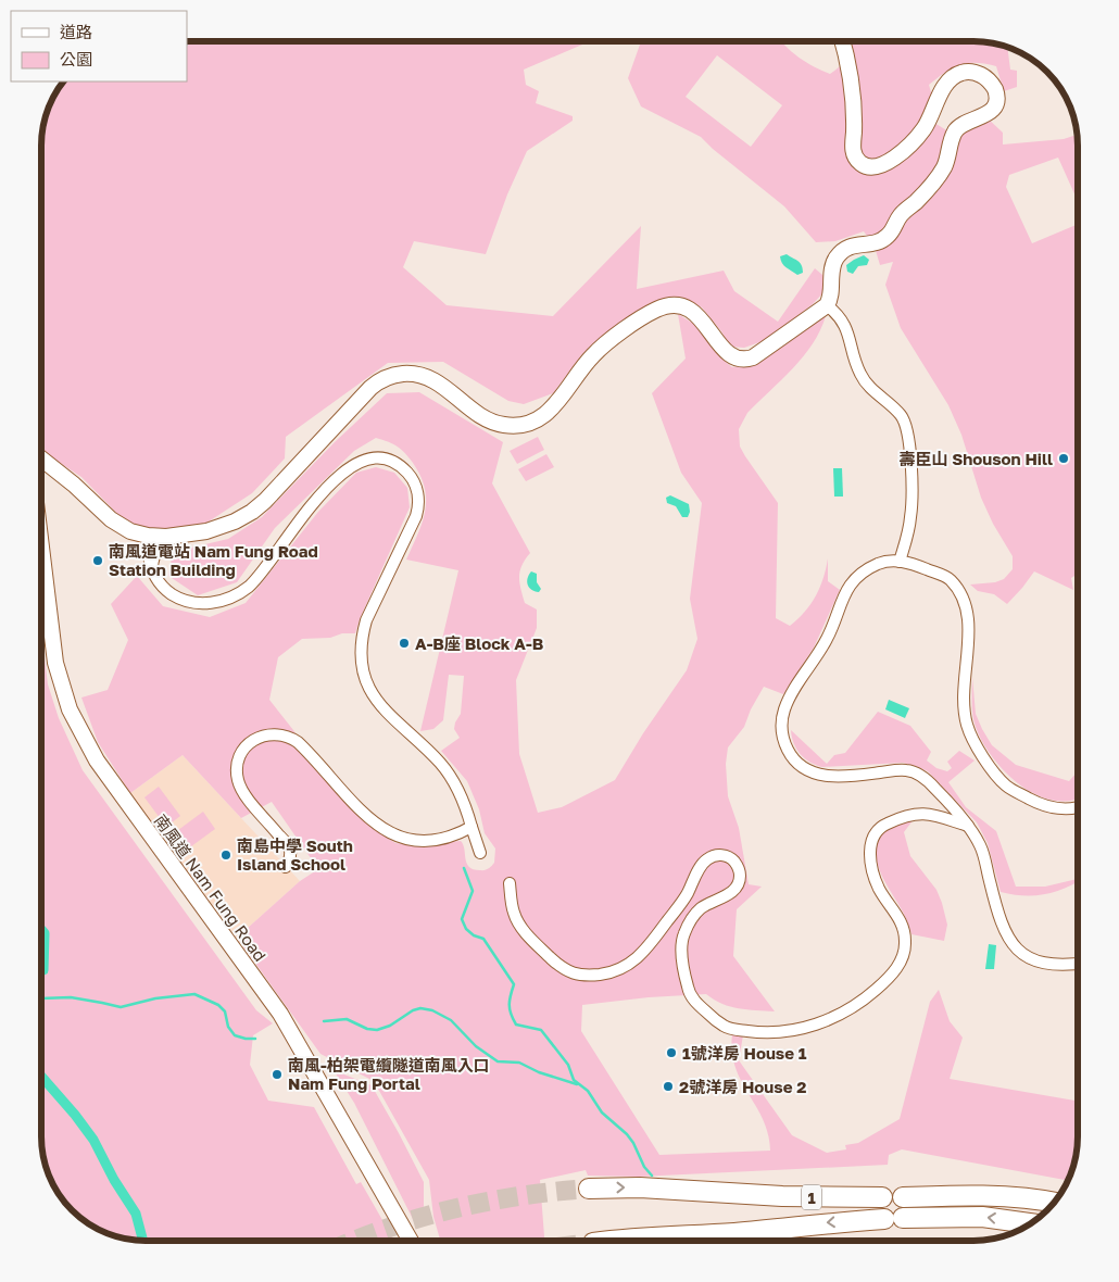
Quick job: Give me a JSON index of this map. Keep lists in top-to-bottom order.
{
  "streets": {
    "highway": ["1"],
    "street": ["南風道 Nam Fung Road"]
  },
  "places": [
    "壽臣山 Shouson Hill",
    "南風道電站 Nam Fung Road Station Building",
    "A-B座 Block A-B",
    "南島中學 South Island School",
    "1號洋房 House 1",
    "南風-柏架電纜隧道南風入口 Nam Fung Portal",
    "2號洋房 House 2"
  ],
  "legend": ["道路", "公園"]
}
